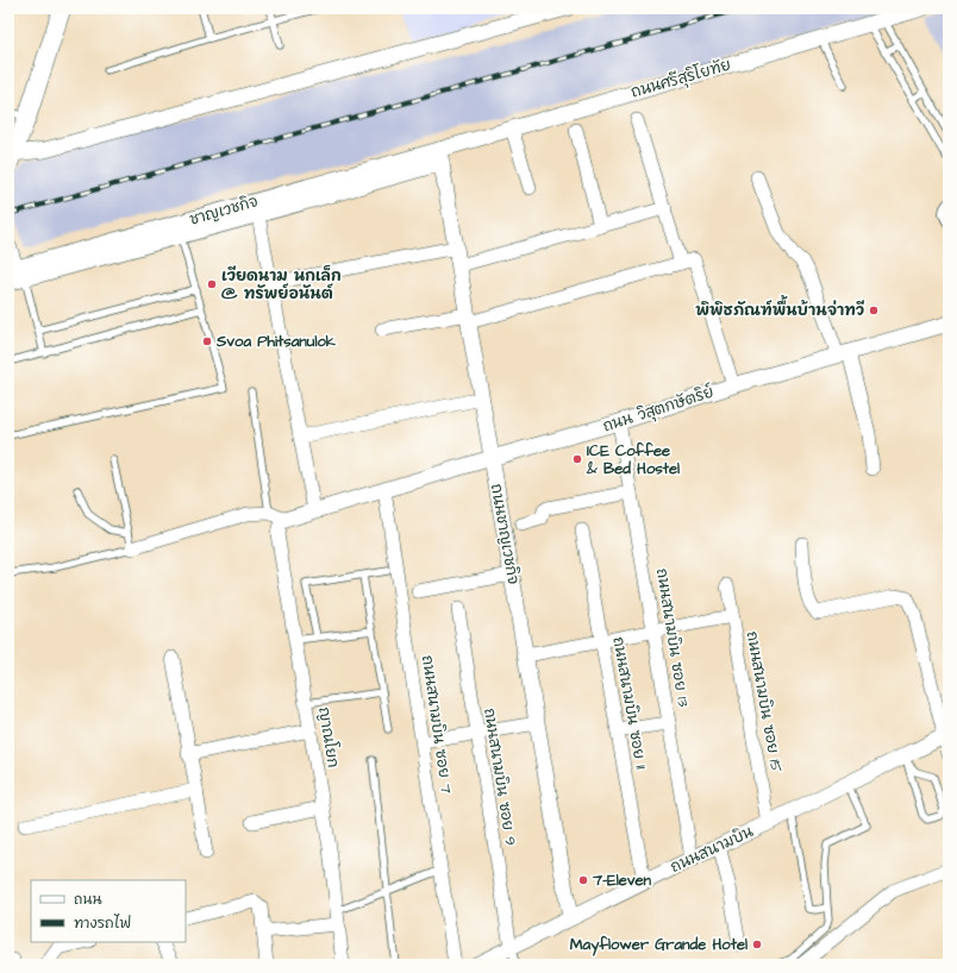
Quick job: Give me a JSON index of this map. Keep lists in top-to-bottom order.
{
  "streets": {
    "street": [
      "ถนนศรีสุริโยทัย",
      "ชาญเวชกิจ",
      "ถนน วิสุตกษัตริย์",
      "ถนนชาญเวชกิจ",
      "ถนนสนามบิน ซอย 13",
      "ถนนสนามบิน ซอย 15",
      "ถนนสนามบิน ซอย 11",
      "ถนนสนามบิน ซอย 7",
      "ญาณโยก",
      "ถนนสนามบิน ซอย 9",
      "ถนนสนามบิน"
    ]
  },
  "crossings": [
    ["ถนนศรีสุริโยทัย", "ชาญเวชกิจ"],
    ["ถนนศรีสุริโยทัย", "ถนนชาญเวชกิจ"],
    ["ชาญเวชกิจ", "ถนนชาญเวชกิจ"],
    ["ถนน วิสุตกษัตริย์", "ถนนชาญเวชกิจ"],
    ["ถนน วิสุตกษัตริย์", "ถนนสนามบิน ซอย 13"],
    ["ถนน วิสุตกษัตริย์", "ถนนสนามบิน ซอย 7"],
    ["ถนน วิสุตกษัตริย์", "ญาณโยก"],
    ["ถนนชาญเวชกิจ", "ถนนสนามบิน"],
    ["ถนนสนามบิน ซอย 13", "ถนนสนามบิน"],
    ["ถนนสนามบิน ซอย 15", "ถนนสนามบิน"],
    ["ถนนสนามบิน ซอย 11", "ถนนสนามบิน"],
    ["ถนนสนามบิน ซอย 9", "ถนนสนามบิน"]
  ],
  "places": [
    "เวียดนาม นกเล็ก @ ทรัพย์อนันต์",
    "พิพิธภัณฑ์พื้นบ้านจ่าทวี",
    "Svoa Phitsanulok",
    "ICE Coffee & Bed Hostel",
    "7-Eleven",
    "Mayflower Grande Hotel"
  ],
  "legend": ["ถนน", "ทางรถไฟ"]
}
